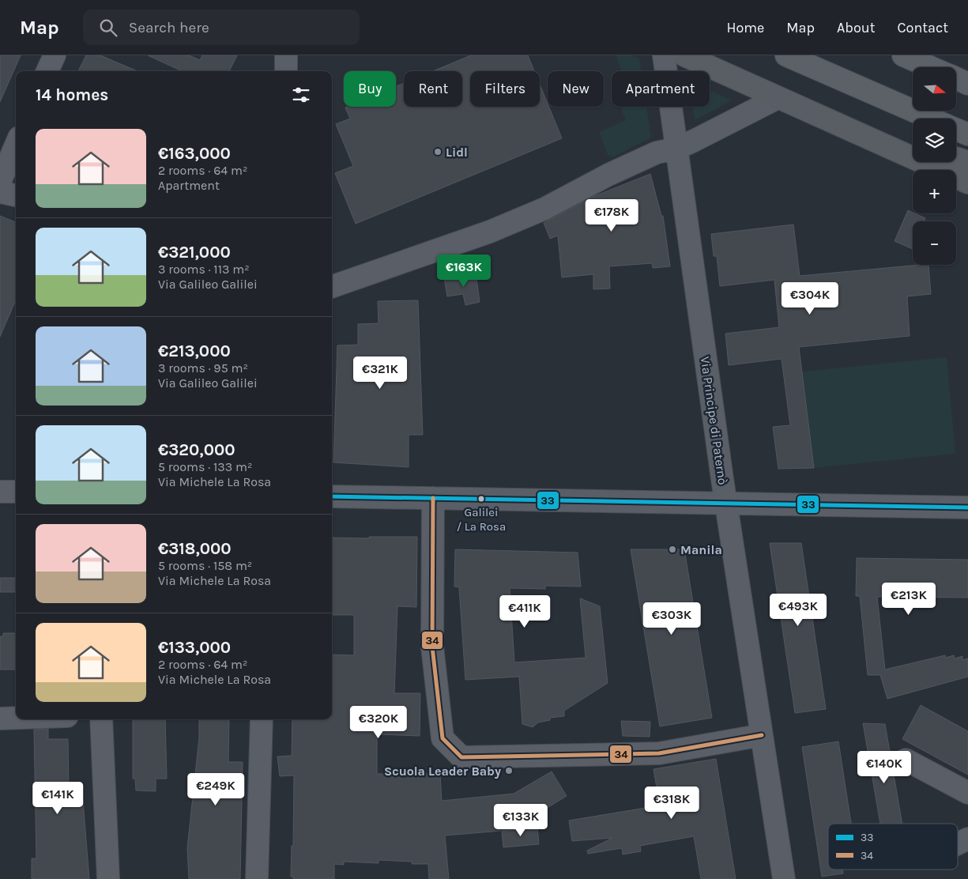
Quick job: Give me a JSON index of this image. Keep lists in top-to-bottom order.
{
  "streets": {
    "street": ["Via Principe di Paternò"]
  },
  "places": [
    "Lidl",
    "Galilei / La Rosa",
    "Manila",
    "Scuola Leader Baby"
  ],
  "lines": ["transit line 33", "transit line 34"],
  "legend": ["33", "34"],
  "north": "right",
  "page": {
    "header": "Map",
    "search": "Search here",
    "nav": [
      "Home",
      "Map",
      "About",
      "Contact"
    ],
    "map_buttons": ["+", "−"],
    "chip": [
      "Buy",
      "Rent",
      "Filters",
      "New",
      "Apartment"
    ],
    "heading": "14 homes",
    "list": [
      {
        "name": "€163,000",
        "note": "2 rooms · 64 m² · Apartment"
      },
      {
        "name": "€321,000",
        "note": "3 rooms · 113 m² · Via Galileo Galilei"
      },
      {
        "name": "€213,000",
        "note": "3 rooms · 95 m² · Via Galileo Galilei"
      },
      {
        "name": "€320,000",
        "note": "5 rooms · 133 m² · Via Michele La Rosa"
      },
      {
        "name": "€318,000",
        "note": "5 rooms · 158 m² · Via Michele La Rosa"
      },
      {
        "name": "€133,000",
        "note": "2 rooms · 64 m² · Via Michele La Rosa"
      }
    ],
    "price": [
      "€178K",
      "€163K",
      "€304K",
      "€321K",
      "€213K",
      "€493K",
      "€411K",
      "€303K",
      "€320K",
      "€140K",
      "€249K",
      "€141K",
      "€318K",
      "€133K"
    ]
  }
}
